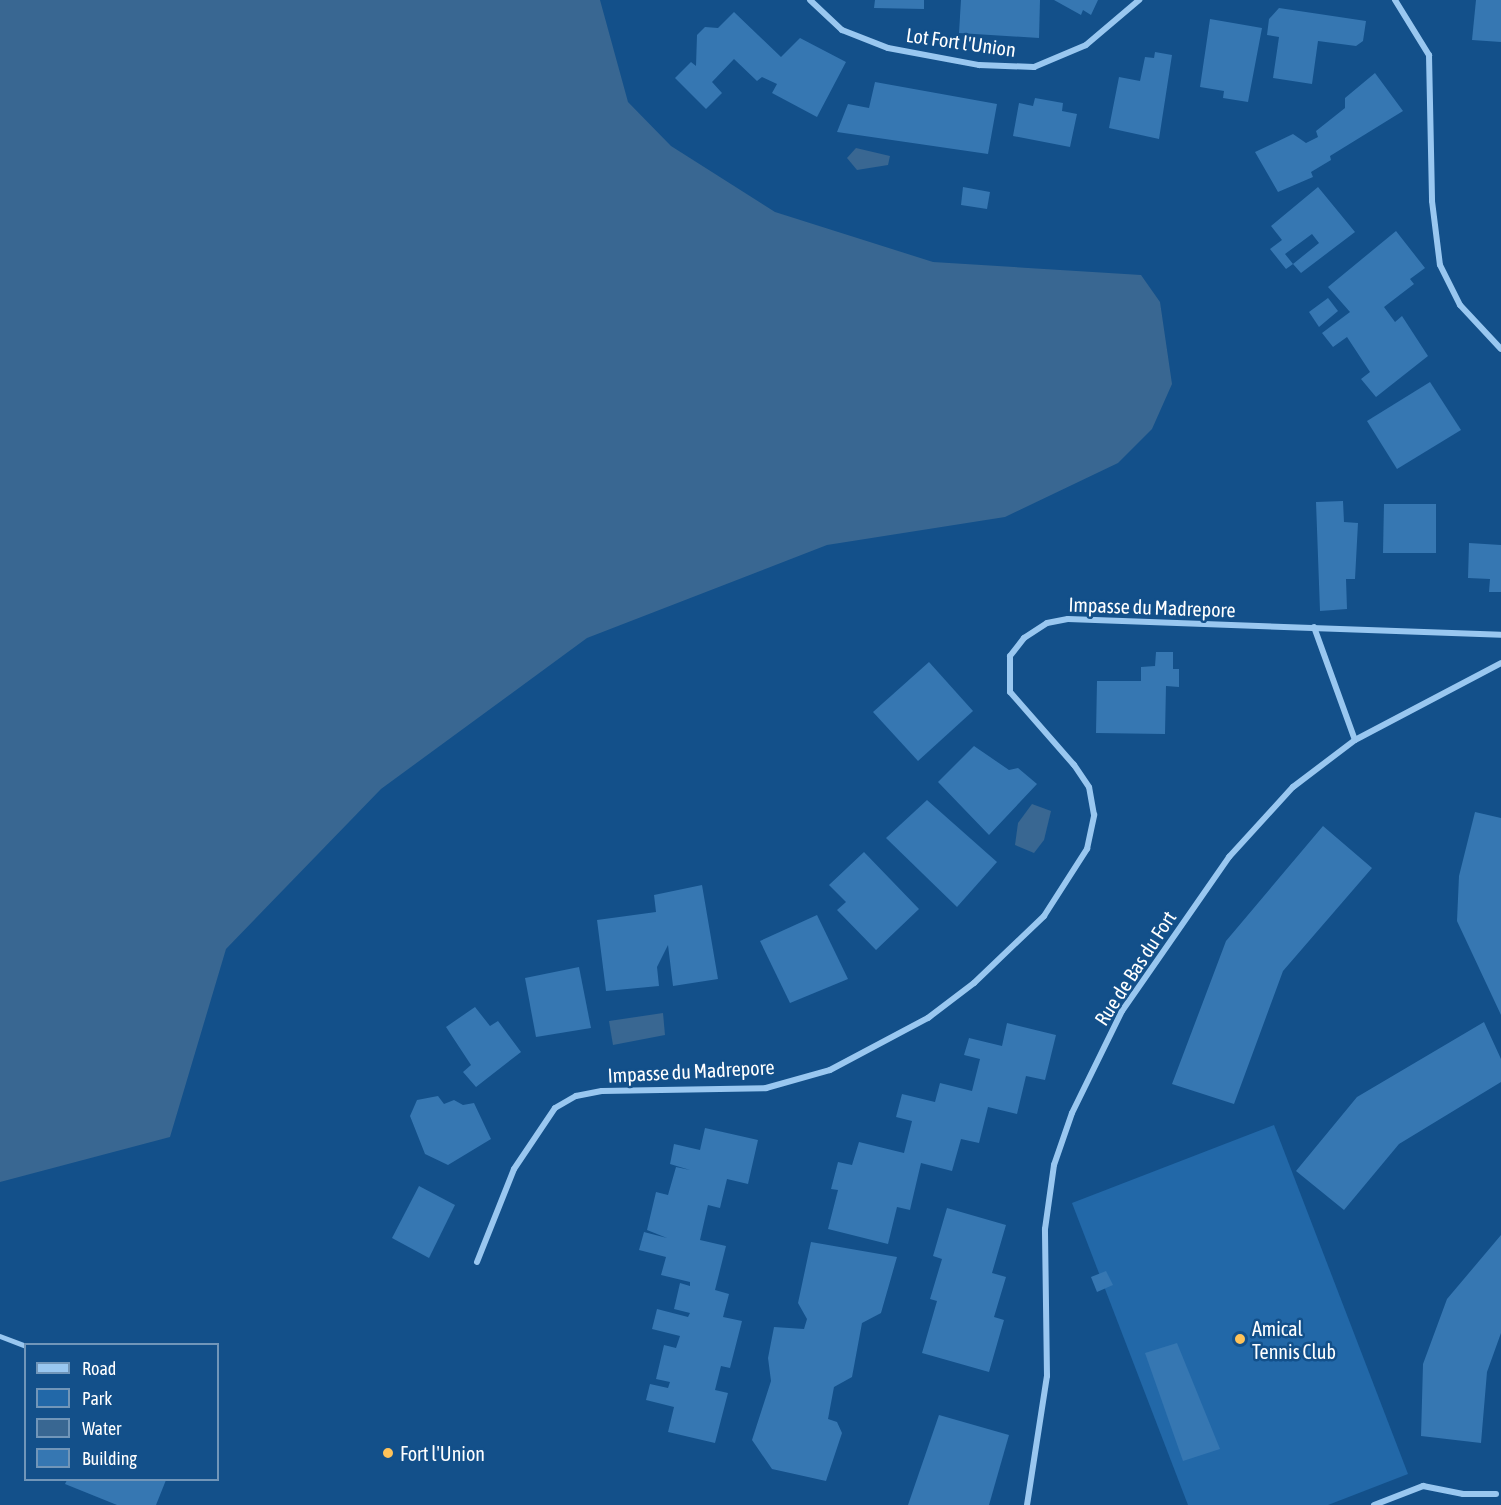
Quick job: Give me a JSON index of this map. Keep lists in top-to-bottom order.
{
  "streets": {
    "street": ["Lot Fort l'Union", "Impasse du Madrepore", "Rue de Bas du Fort"]
  },
  "places": ["Amical Tennis Club", "Fort l'Union"],
  "legend": [
    "Road",
    "Park",
    "Water",
    "Building"
  ]
}
